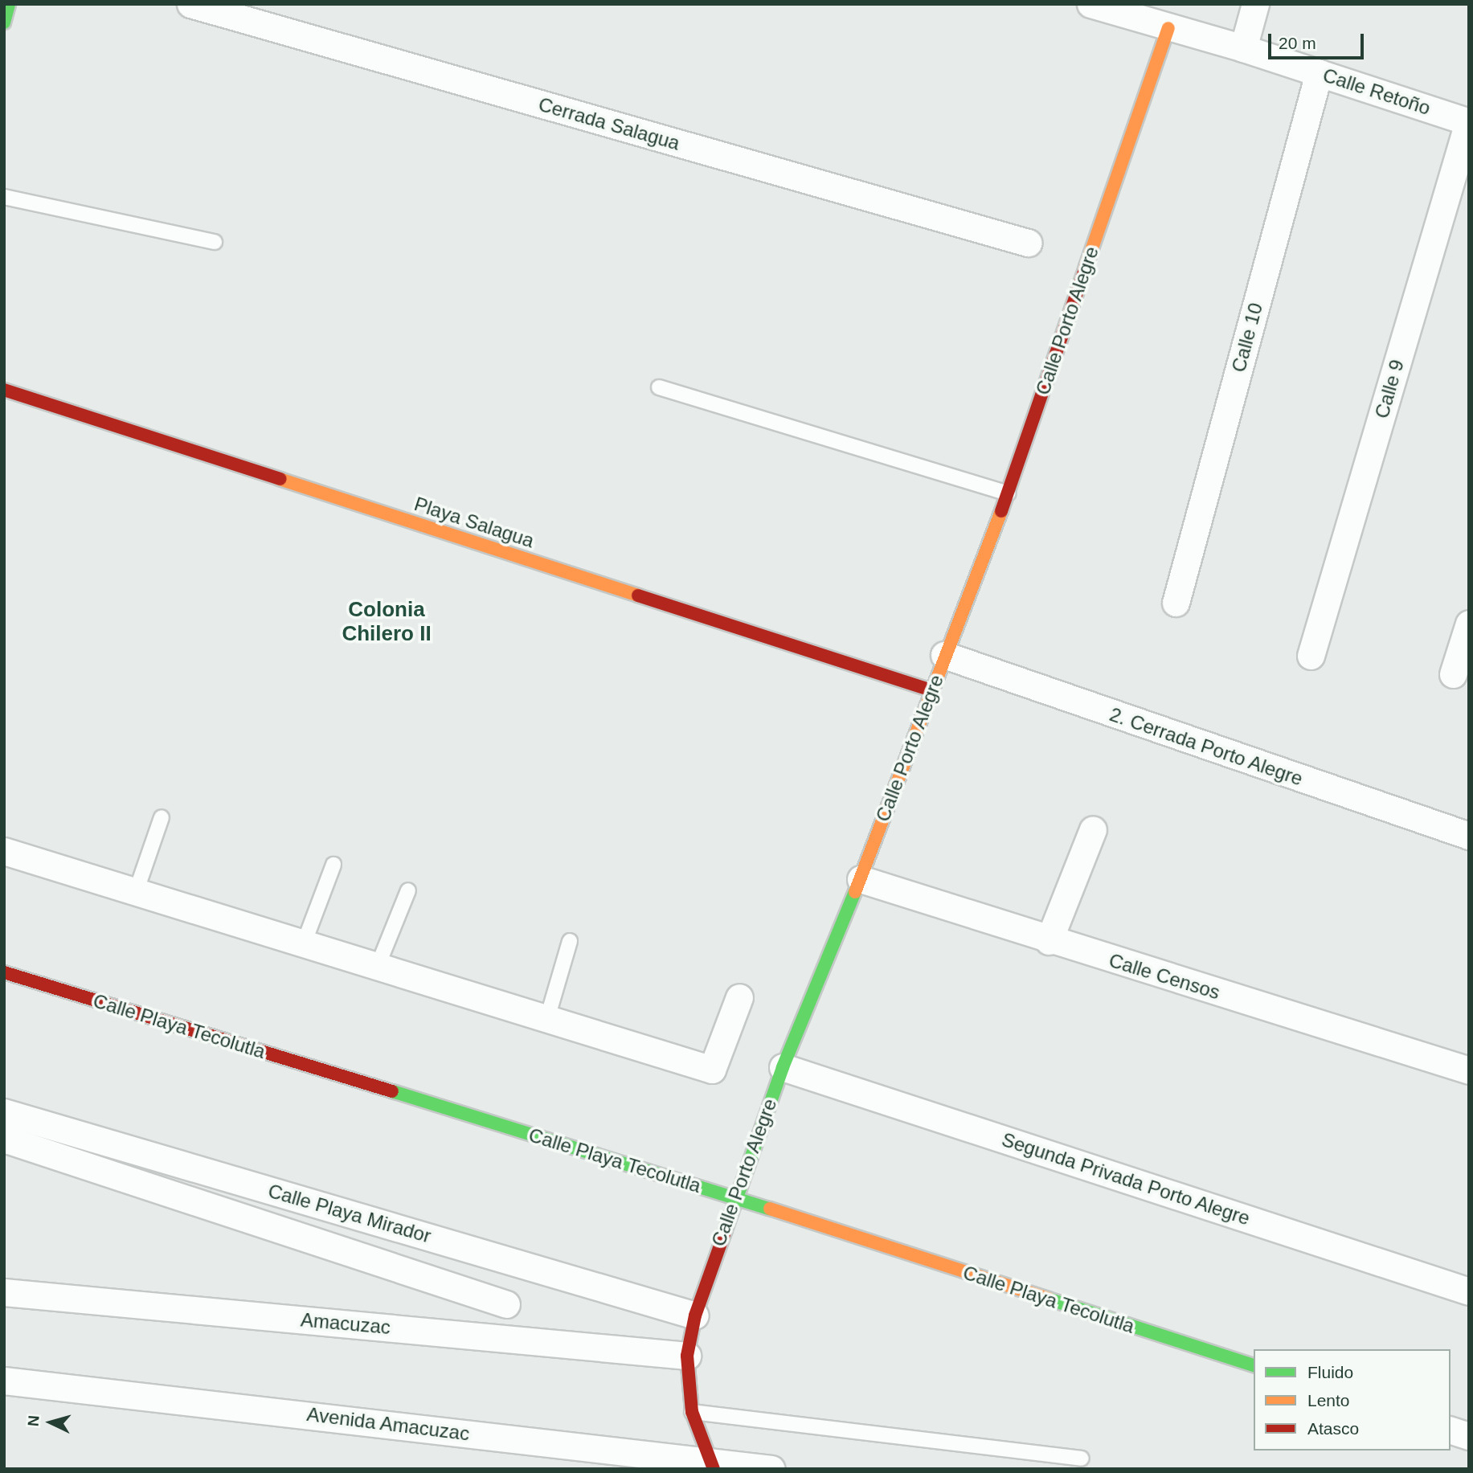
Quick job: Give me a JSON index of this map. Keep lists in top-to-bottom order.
{
  "streets": {
    "street": [
      "Calle Retoño",
      "Cerrada Salagua",
      "Calle Porto Alegre",
      "Calle 10",
      "Calle 9",
      "Playa Salagua",
      "2. Cerrada Porto Alegre",
      "Calle Censos",
      "Calle Playa Tecolutla",
      "Segunda Privada Porto Alegre",
      "Calle Playa Mirador",
      "Amacuzac",
      "Avenida Amacuzac"
    ]
  },
  "crossings": [
    ["Calle Retoño", "Calle Porto Alegre"],
    ["Calle Retoño", "Calle 10"],
    ["Calle Retoño", "Calle 9"],
    ["Calle Porto Alegre", "Playa Salagua"],
    ["Calle Porto Alegre", "2. Cerrada Porto Alegre"],
    ["Calle Porto Alegre", "Calle Censos"],
    ["Calle Porto Alegre", "Calle Playa Tecolutla"],
    ["Calle Porto Alegre", "Segunda Privada Porto Alegre"],
    ["Calle Porto Alegre", "Calle Playa Mirador"],
    ["Calle Porto Alegre", "Amacuzac"],
    ["Calle Porto Alegre", "Avenida Amacuzac"]
  ],
  "districts": ["Colonia Chilero II"],
  "legend": ["Fluido", "Lento", "Atasco"],
  "scale_bar": "20 m",
  "north": "left"
}
